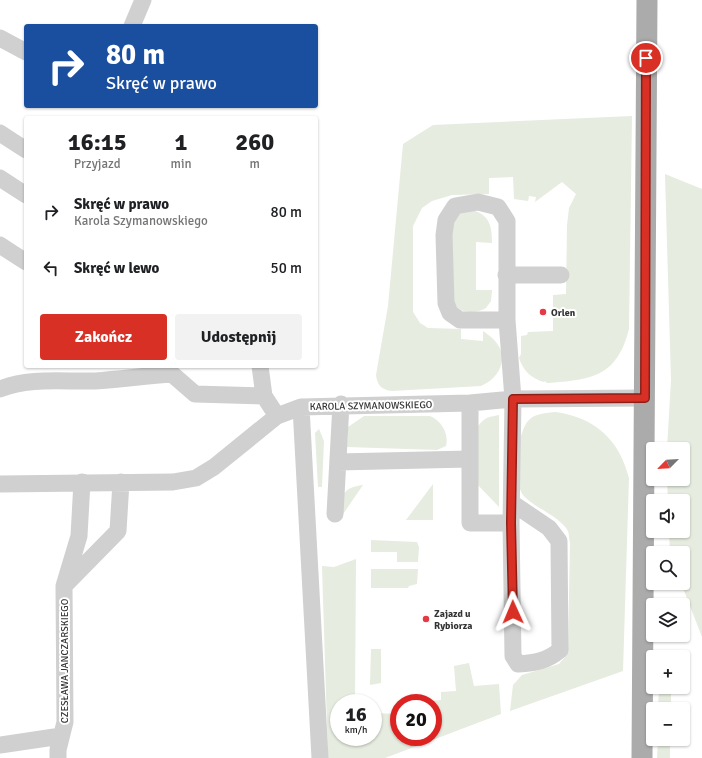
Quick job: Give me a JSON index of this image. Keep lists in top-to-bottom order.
{
  "streets": {
    "street": ["KAROLA SZYMANOWSKIEGO", "CZESŁAWA JANCZARSKIEGO"]
  },
  "crossings": [
    ["KAROLA SZYMANOWSKIEGO", "CZESŁAWA JANCZARSKIEGO"]
  ],
  "places": ["Orlen", "Zajazd u Rybiorza"],
  "north": "bottom left",
  "page": {
    "turn": ["80 m", "Skręć w prawo"],
    "eta": [
      "16:15",
      "Przyjazd",
      "1",
      "min",
      "260",
      "m"
    ],
    "list": [
      {
        "name": "Skręć w prawo",
        "note": "Karola Szymanowskiego",
        "value": "80 m"
      },
      {
        "name": "Skręć w lewo",
        "value": "50 m"
      }
    ],
    "buttons": ["Zakończ", "Udostępnij"],
    "map_buttons": ["+", "−"],
    "speed": "16 km/h",
    "limit": "20"
  }
}
